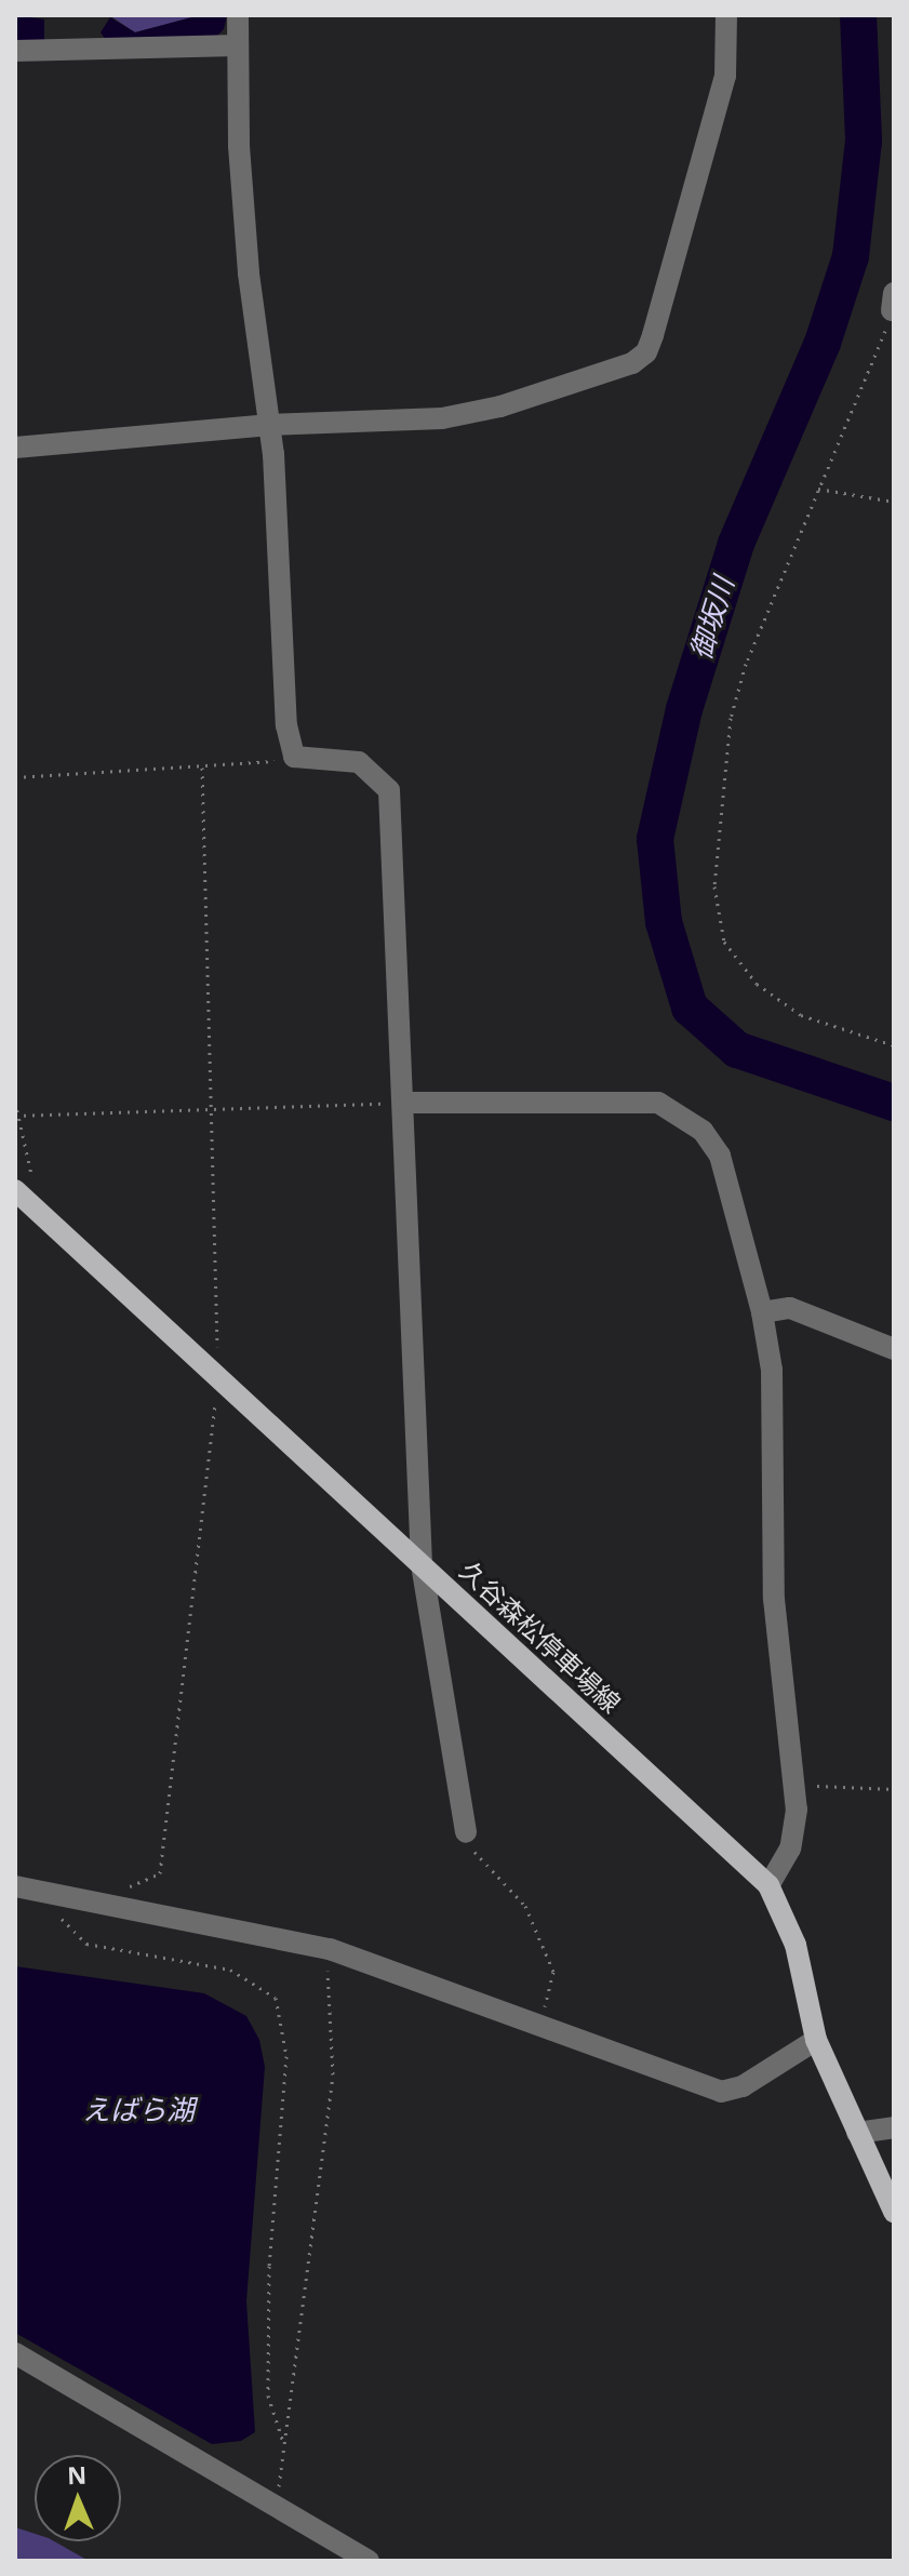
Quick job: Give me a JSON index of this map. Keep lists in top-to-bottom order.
{
  "streets": {
    "main road": ["久谷森松停車場線"]
  },
  "water": ["御坂川", "えばら湖"],
  "north": "top"
}
